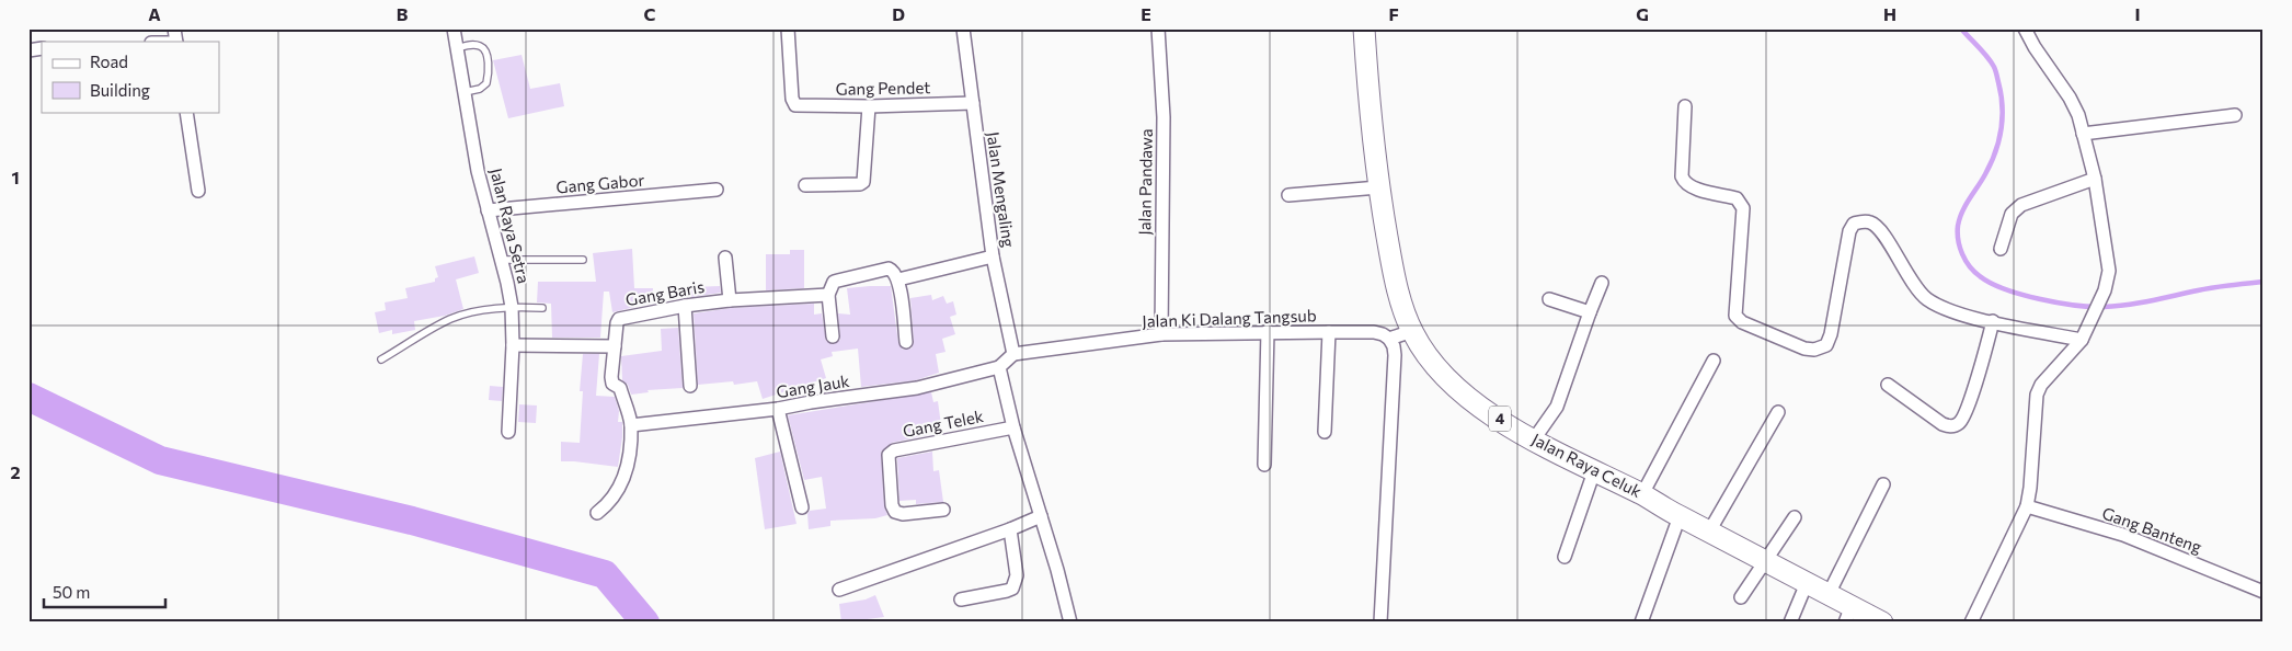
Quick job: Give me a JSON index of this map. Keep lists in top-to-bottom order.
{
  "streets": {
    "highway": ["4", "Jalan Raya Celuk"],
    "street": [
      "Gang Pendet",
      "Jalan Pandawa",
      "Gang Gabor",
      "Jalan Mengaling",
      "Jalan Raya Setra",
      "Gang Baris",
      "Jalan Ki Dalang Tangsub",
      "Gang Jauk",
      "Gang Telek",
      "Gang Banteng"
    ]
  },
  "crossings": [
    ["Gang Pendet", "Jalan Mengaling"],
    ["Jalan Pandawa", "Jalan Ki Dalang Tangsub"],
    ["Gang Gabor", "Jalan Raya Setra"],
    ["Jalan Mengaling", "Jalan Ki Dalang Tangsub"],
    ["Gang Baris", "Gang Jauk"],
    ["Jalan Ki Dalang Tangsub", "Jalan Raya Celuk"]
  ],
  "legend": ["Road", "Building"],
  "scale_bar": "50 m",
  "grid": {
    "columns": [
      "A",
      "B",
      "C",
      "D",
      "E",
      "F",
      "G",
      "H",
      "I"
    ],
    "rows": ["1", "2"]
  }
}
